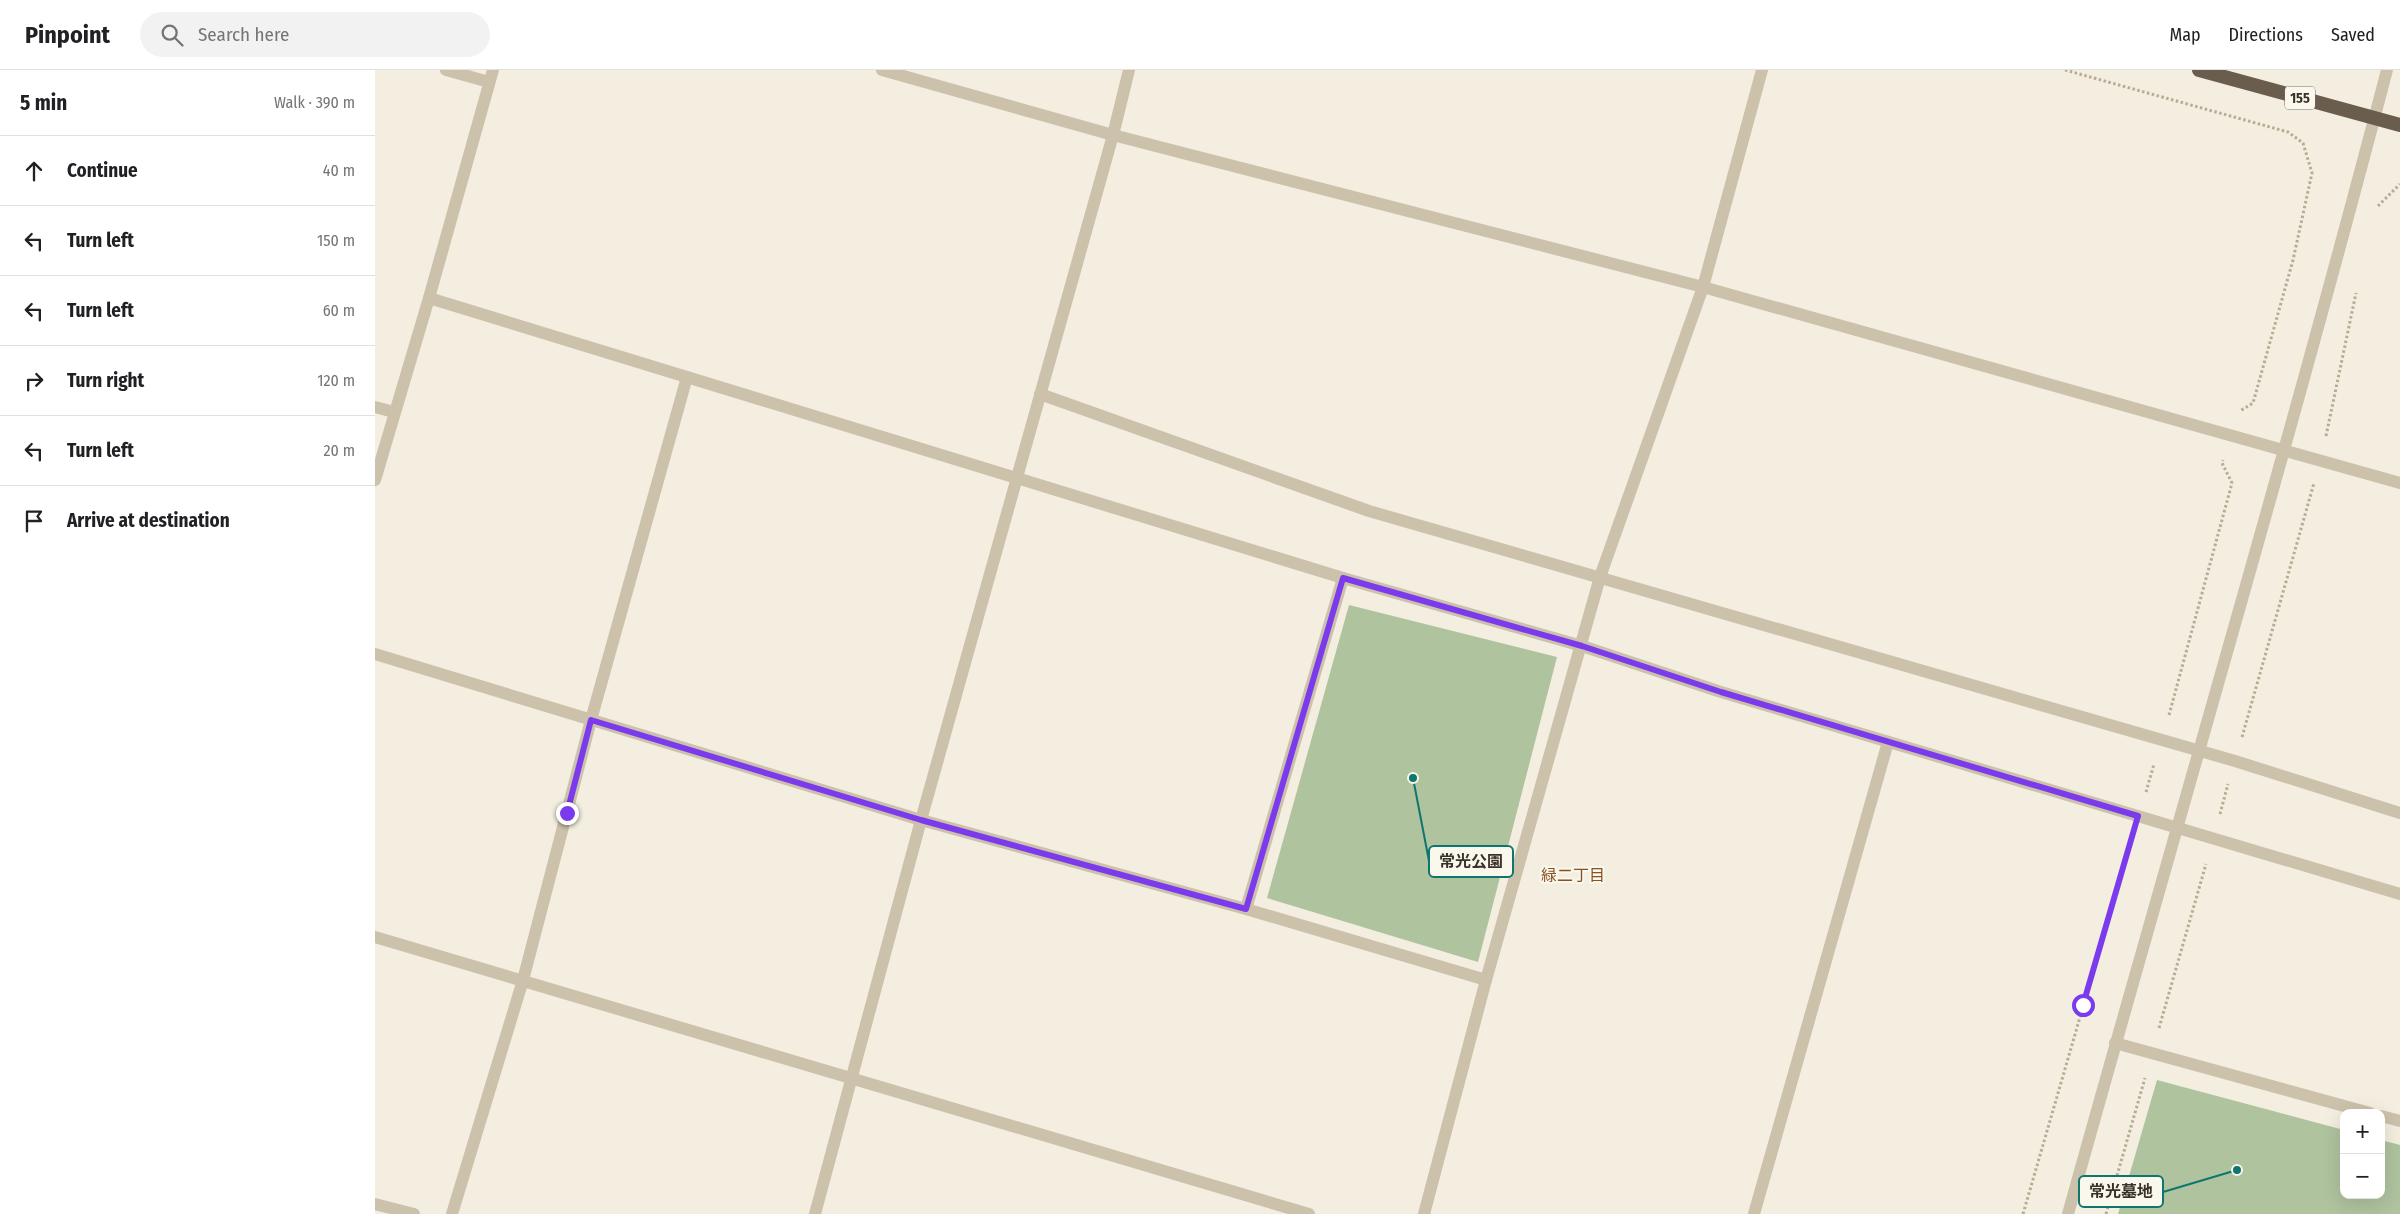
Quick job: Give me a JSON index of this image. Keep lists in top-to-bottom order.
{
  "streets": {
    "highway": ["155"]
  },
  "districts": ["緑二丁目"],
  "places": ["常光公園", "常光墓地"],
  "page": {
    "header": "Pinpoint",
    "search": "Search here",
    "nav": ["Map", "Directions", "Saved"],
    "heading": ["5 min", "Walk · 390 m"],
    "list": [
      ["Continue", "40 m"],
      ["Turn left", "150 m"],
      ["Turn left", "60 m"],
      ["Turn right", "120 m"],
      ["Turn left", "20 m"],
      "Arrive at destination"
    ],
    "map_buttons": ["+", "−"]
  }
}
